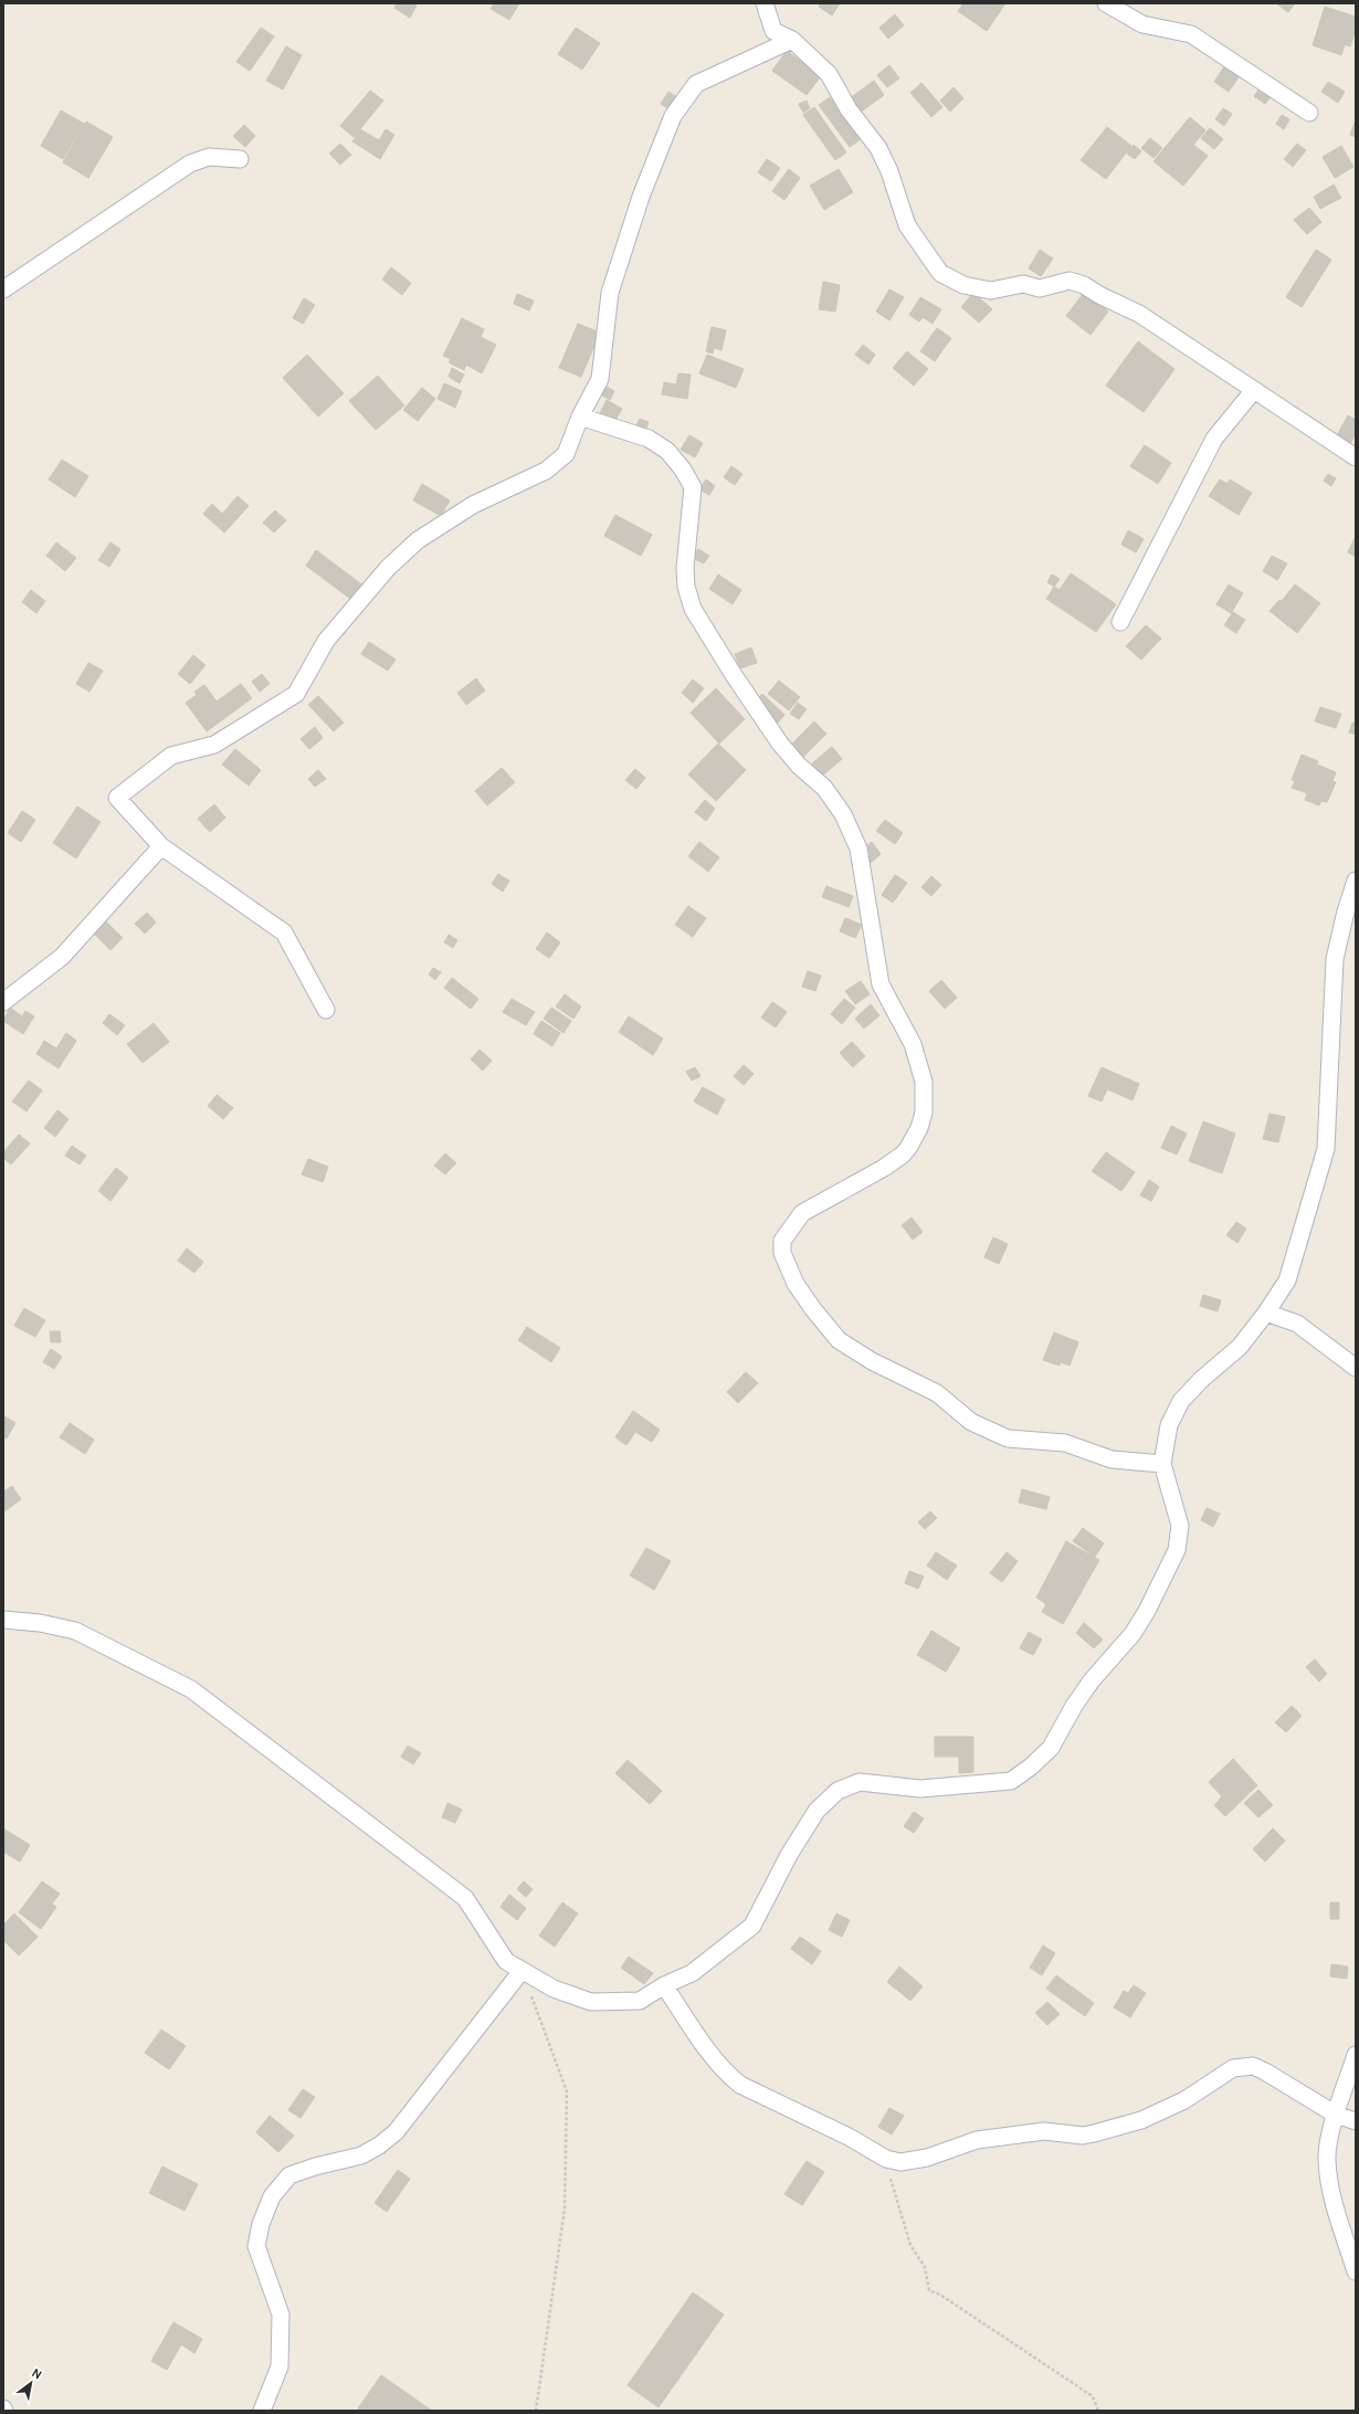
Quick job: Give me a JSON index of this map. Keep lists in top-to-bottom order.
{
  "north": "top right"
}
